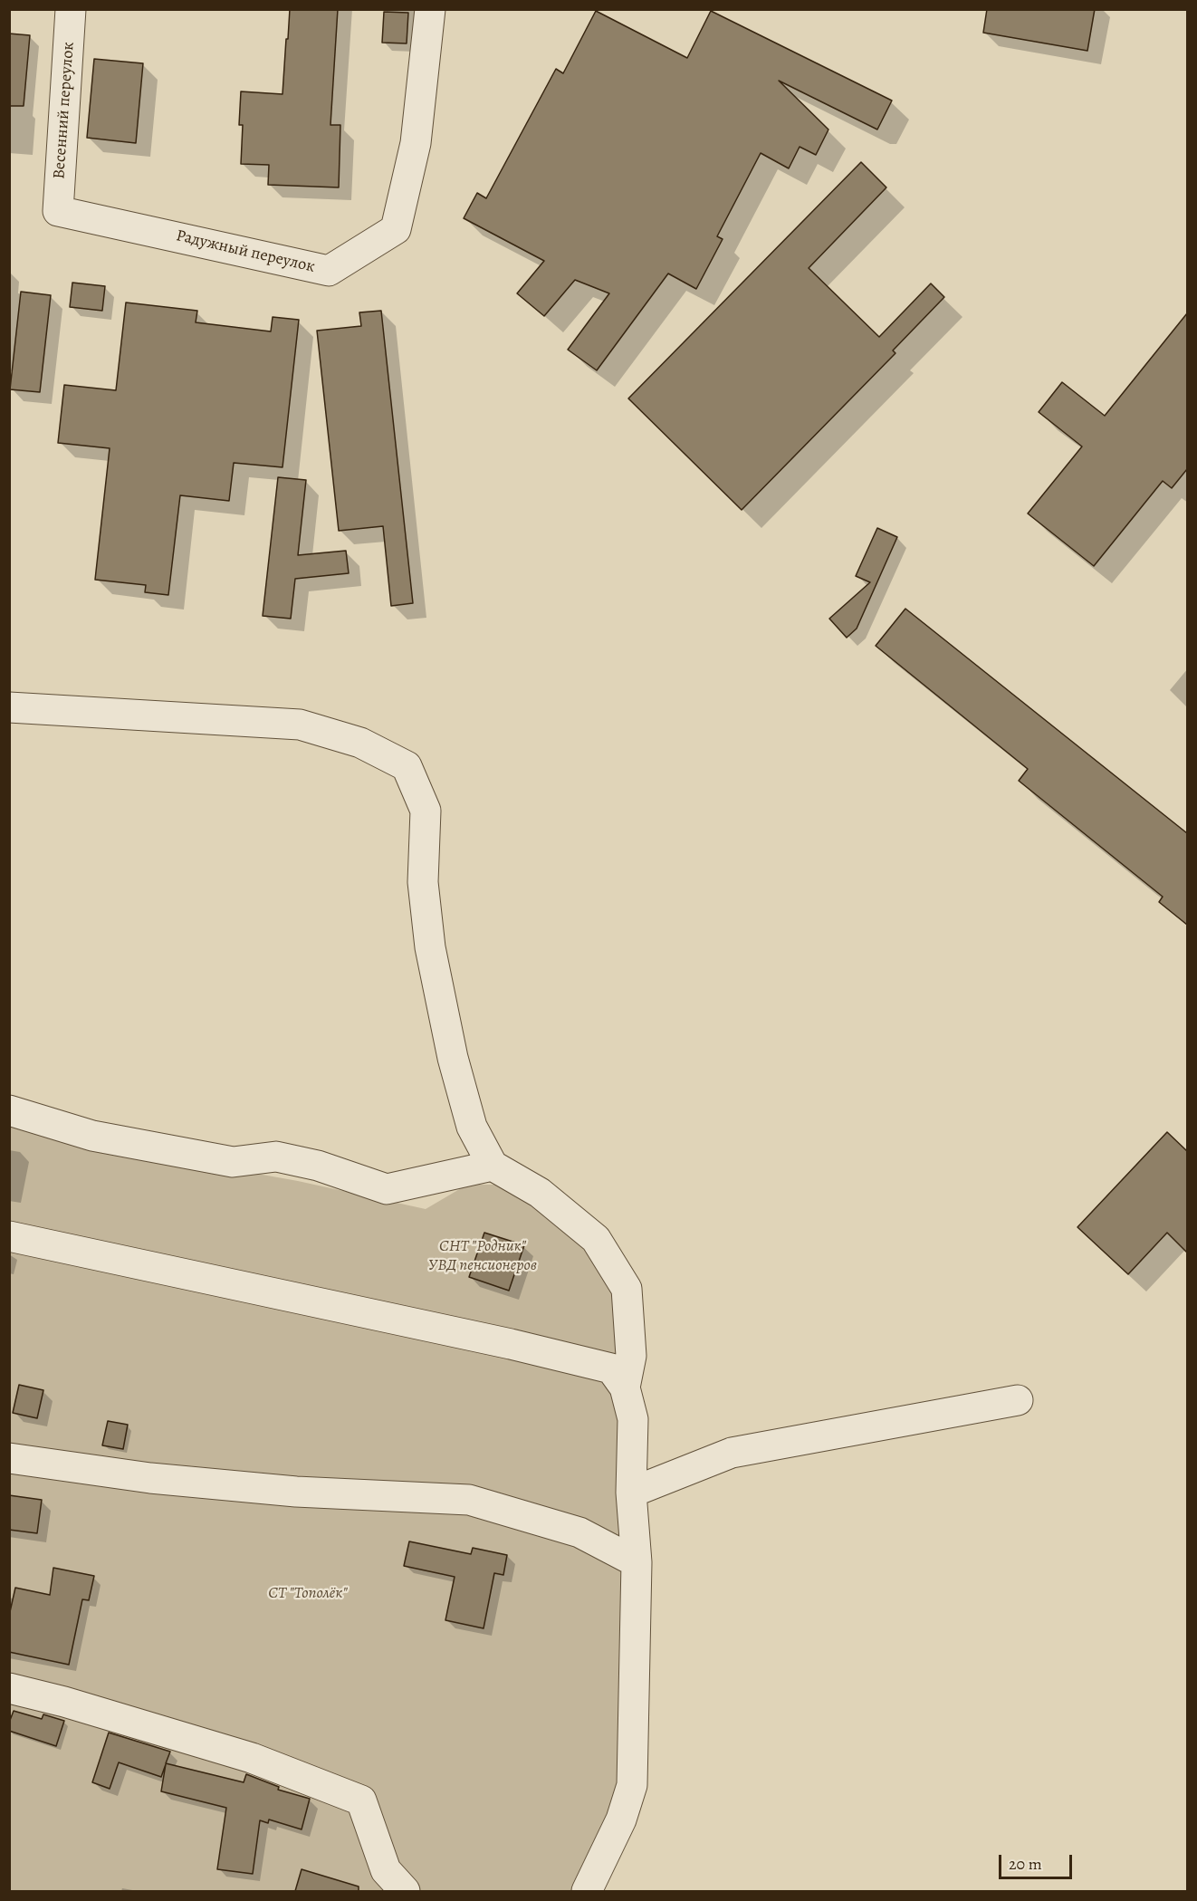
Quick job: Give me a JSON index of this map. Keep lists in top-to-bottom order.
{
  "streets": {
    "street": ["Весенний переулок", "Радужный переулок"]
  },
  "crossings": [
    ["Весенний переулок", "Радужный переулок"]
  ],
  "parks": ["СНТ \"Родник\" УВД пенсионеров", "СТ \"Тополёк\""],
  "scale_bar": "20 m"
}
